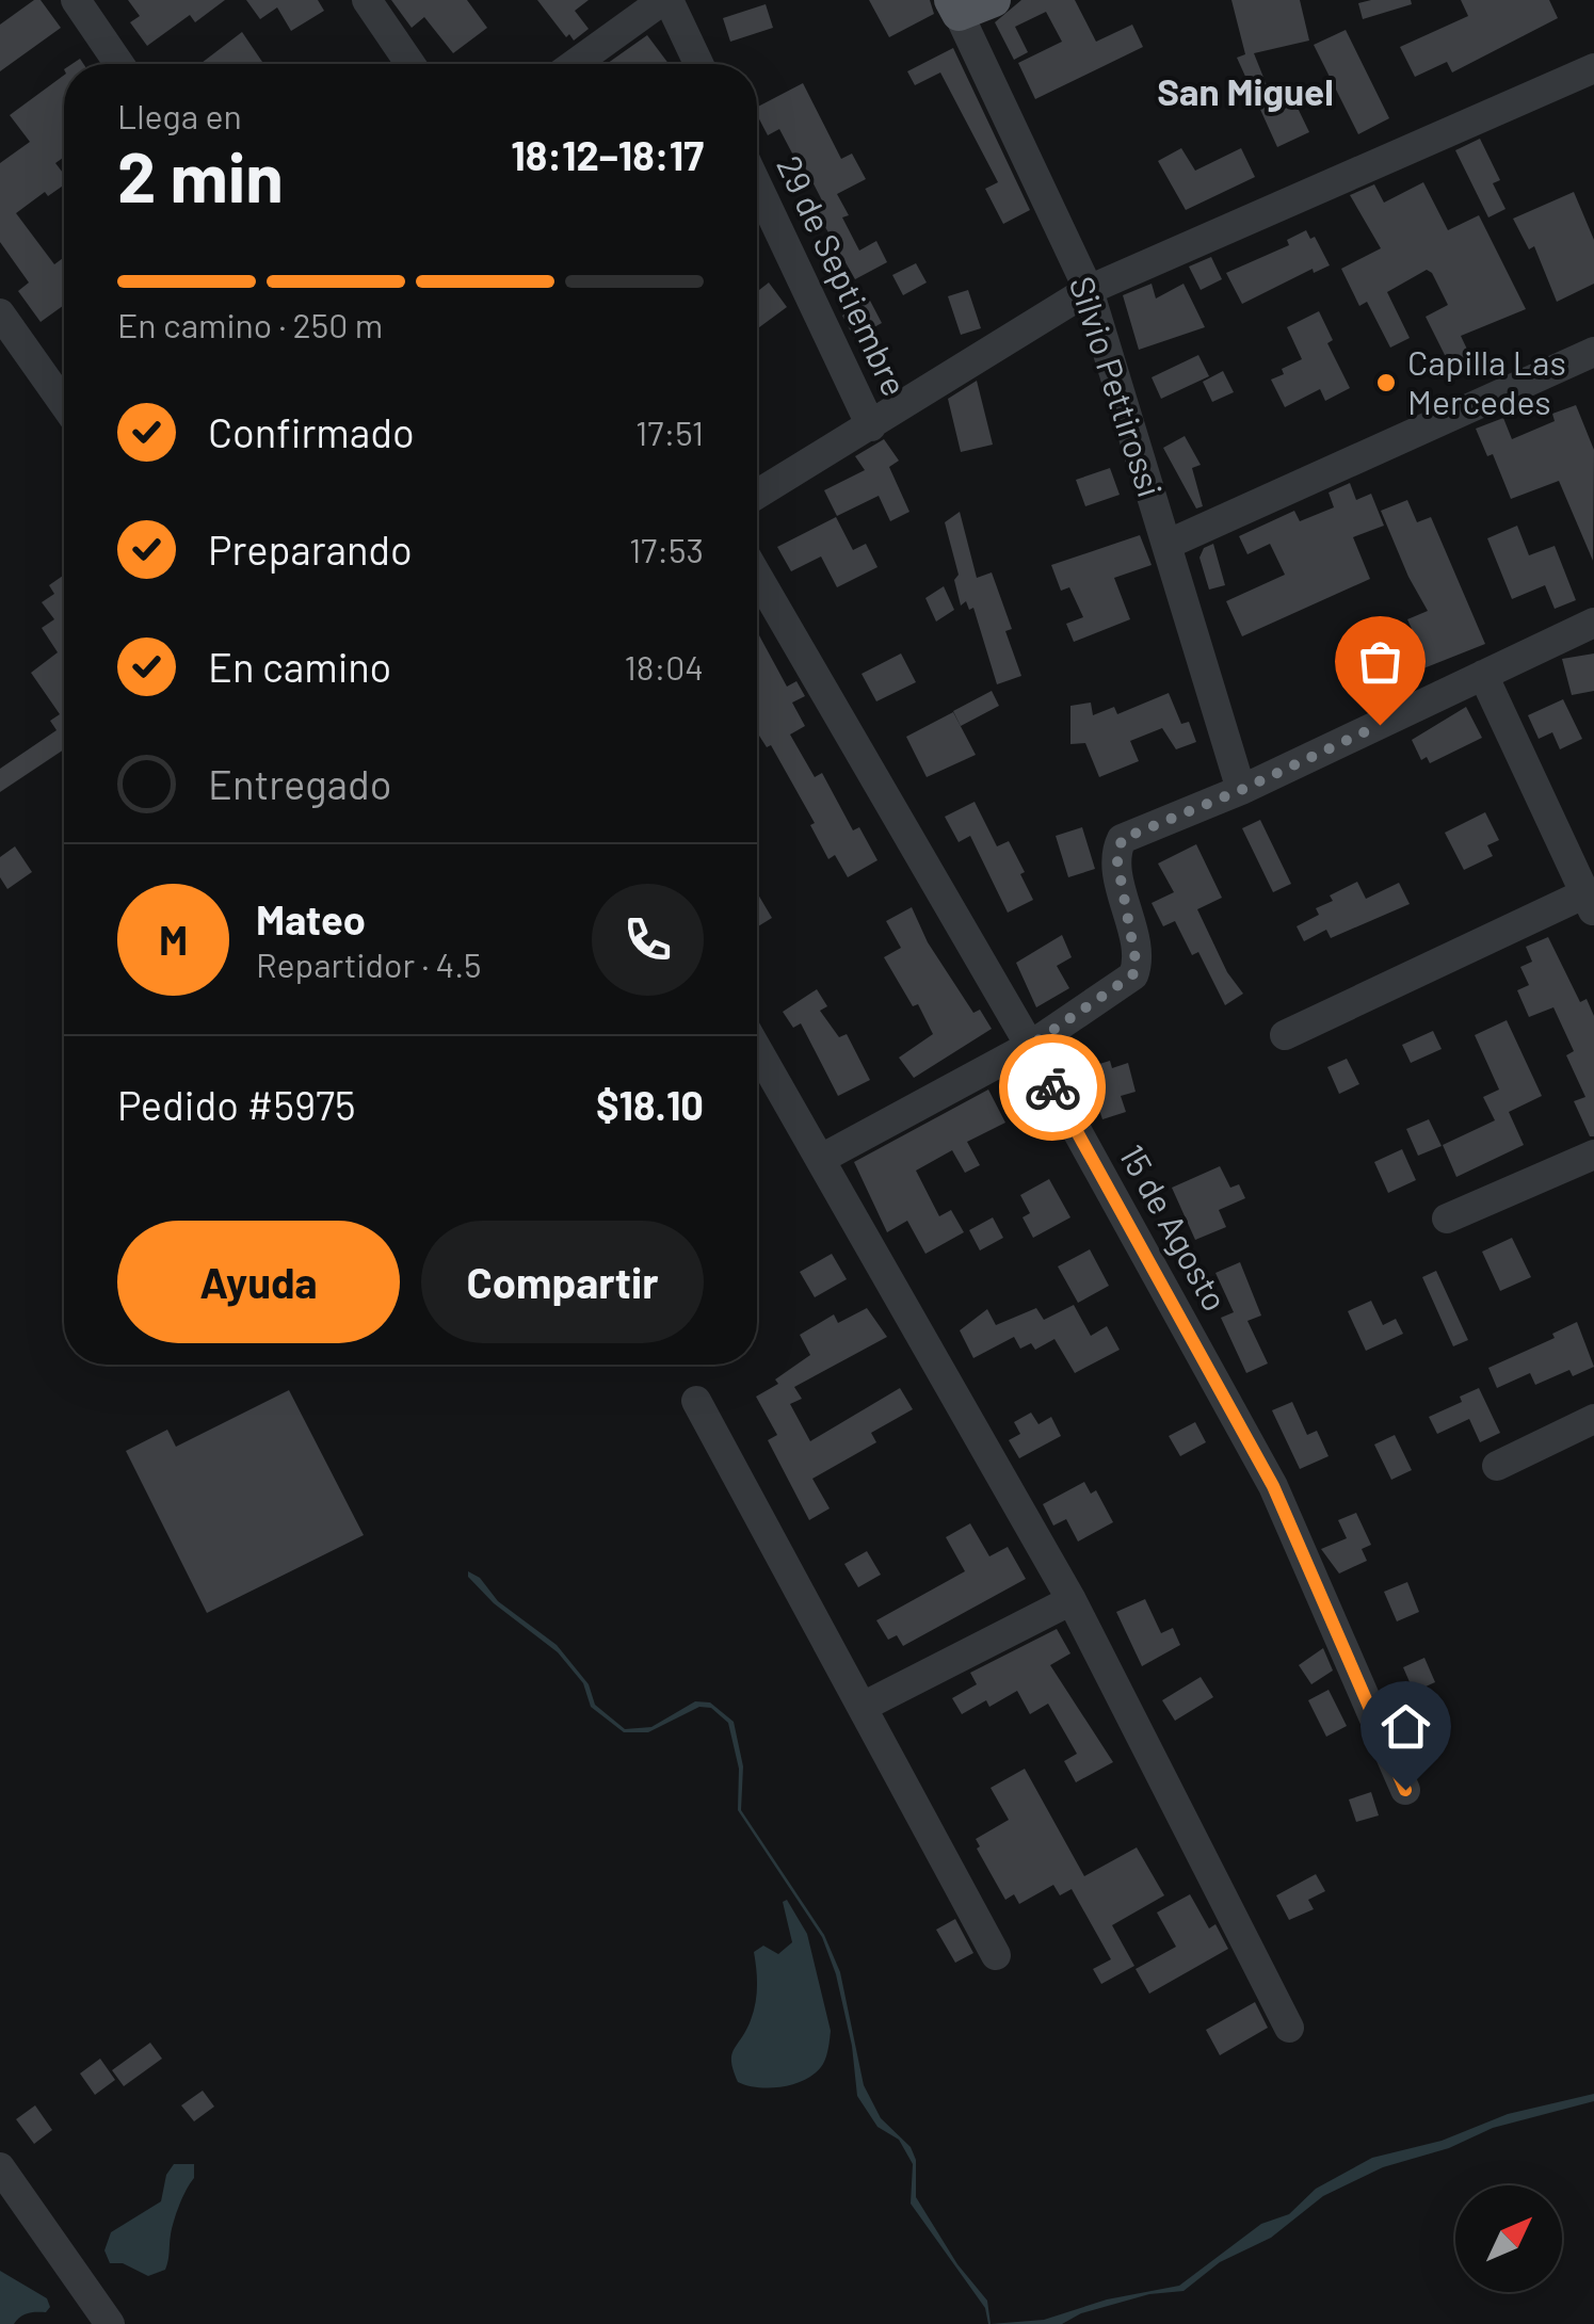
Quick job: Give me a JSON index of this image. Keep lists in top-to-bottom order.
{
  "streets": {
    "street": ["29 de Septiembre", "Silvio Pettirossi", "15 de Agosto"]
  },
  "districts": ["San Miguel"],
  "places": ["Capilla Las Mercedes"],
  "north": "top right",
  "page": {
    "heading": ["2 min", "Llega en", "18:12–18:17"],
    "panel": [
      "Mateo",
      "Repartidor · 4.5",
      "Pedido #5975",
      "$18.10"
    ],
    "bar": "En camino · 250 m",
    "list": [
      ["Confirmado", "17:51"],
      ["Preparando", "17:53"],
      ["En camino", "18:04"],
      "Entregado"
    ],
    "round": "M",
    "buttons": ["Ayuda", "Compartir"]
  }
}
